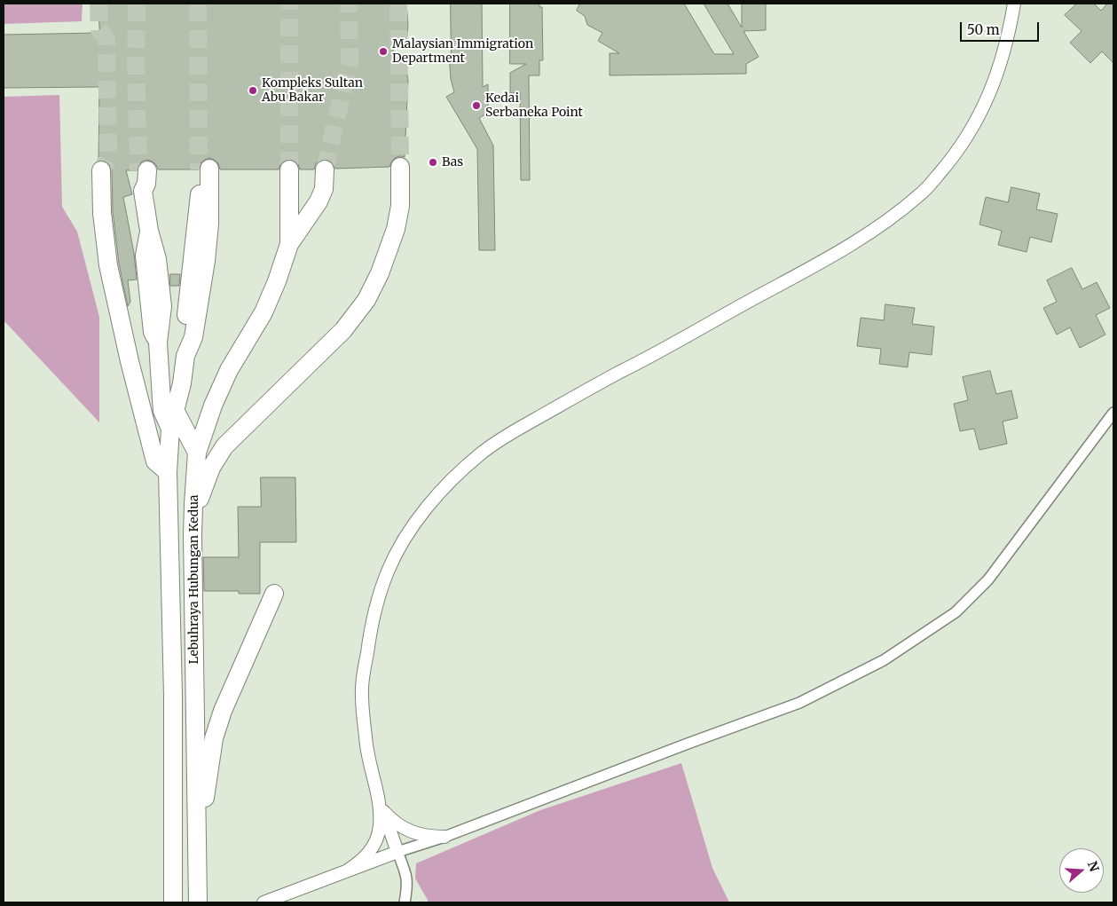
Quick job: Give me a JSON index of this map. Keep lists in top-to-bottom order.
{
  "streets": {
    "highway": ["Lebuhraya Hubungan Kedua"]
  },
  "places": [
    "Malaysian Immigration Department",
    "Kompleks Sultan Abu Bakar",
    "Kedai Serbaneka Point",
    "Bas"
  ],
  "scale_bar": "50 m",
  "north": "right"
}
